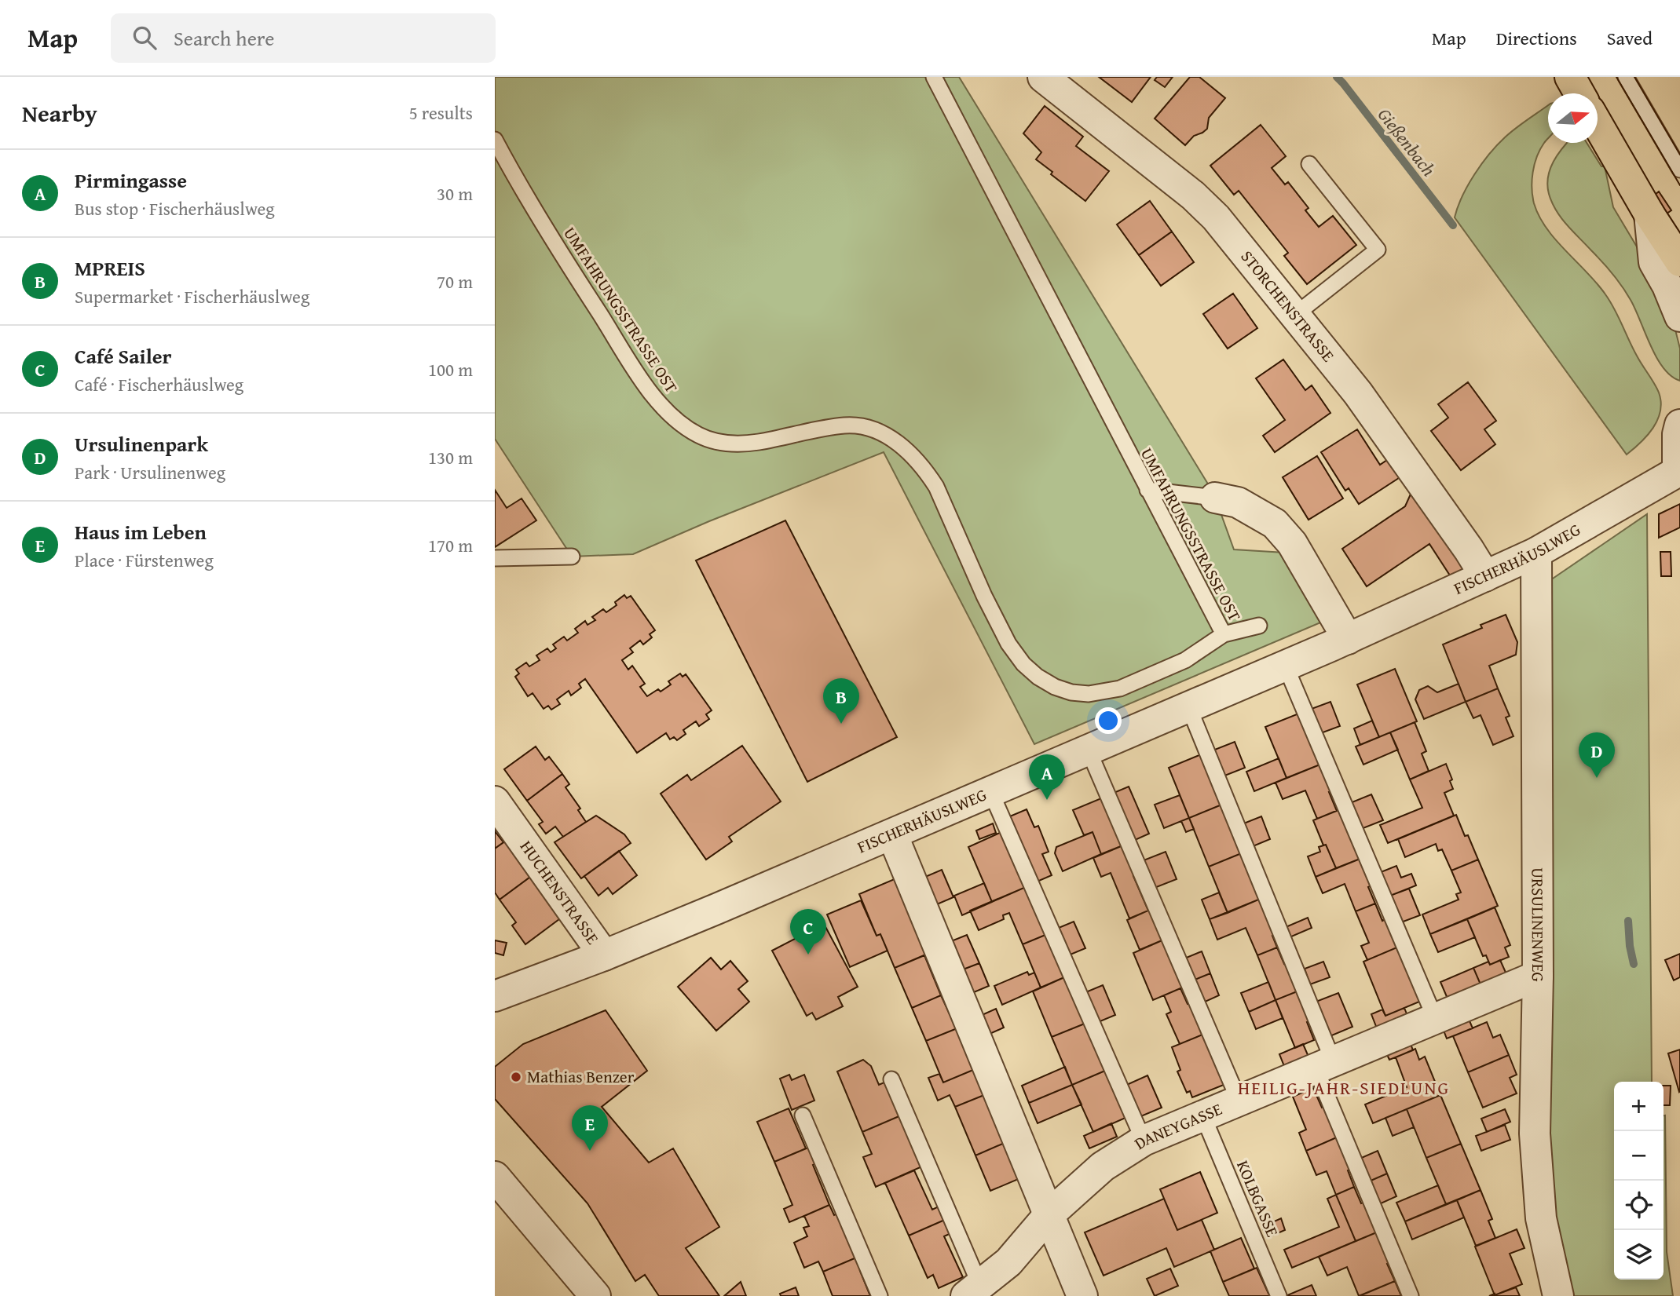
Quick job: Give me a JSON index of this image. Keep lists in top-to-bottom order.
{
  "streets": {
    "street": [
      "STORCHENSTRASSE",
      "FISCHERHÄUSLWEG",
      "HUCHENSTRASSE",
      "URSULINENWEG",
      "DANEYGASSE"
    ],
    "lane": ["UMFAHRUNGSSTRASSE OST", "KOLBGASSE"]
  },
  "crossings": [
    ["STORCHENSTRASSE", "FISCHERHÄUSLWEG"],
    ["FISCHERHÄUSLWEG", "HUCHENSTRASSE"],
    ["FISCHERHÄUSLWEG", "URSULINENWEG"],
    ["URSULINENWEG", "DANEYGASSE"],
    ["DANEYGASSE", "KOLBGASSE"]
  ],
  "districts": ["HEILIG-JAHR-SIEDLUNG"],
  "water": ["Gießenbach"],
  "places": ["Mathias Benzer"],
  "north": "right",
  "page": {
    "header": "Map",
    "search": "Search here",
    "nav": ["Map", "Directions", "Saved"],
    "heading": ["Nearby", "5 results"],
    "list": [
      {
        "mark": "A",
        "name": "Pirmingasse",
        "note": "Bus stop · Fischerhäuslweg",
        "value": "30 m"
      },
      {
        "mark": "B",
        "name": "MPREIS",
        "note": "Supermarket · Fischerhäuslweg",
        "value": "70 m"
      },
      {
        "mark": "C",
        "name": "Café Sailer",
        "note": "Café · Fischerhäuslweg",
        "value": "100 m"
      },
      {
        "mark": "D",
        "name": "Ursulinenpark",
        "note": "Park · Ursulinenweg",
        "value": "130 m"
      },
      {
        "mark": "E",
        "name": "Haus im Leben",
        "note": "Place · Fürstenweg",
        "value": "170 m"
      }
    ],
    "pins": [
      "B",
      "D",
      "A",
      "C",
      "E"
    ],
    "map_buttons": ["+", "−"]
  }
}
